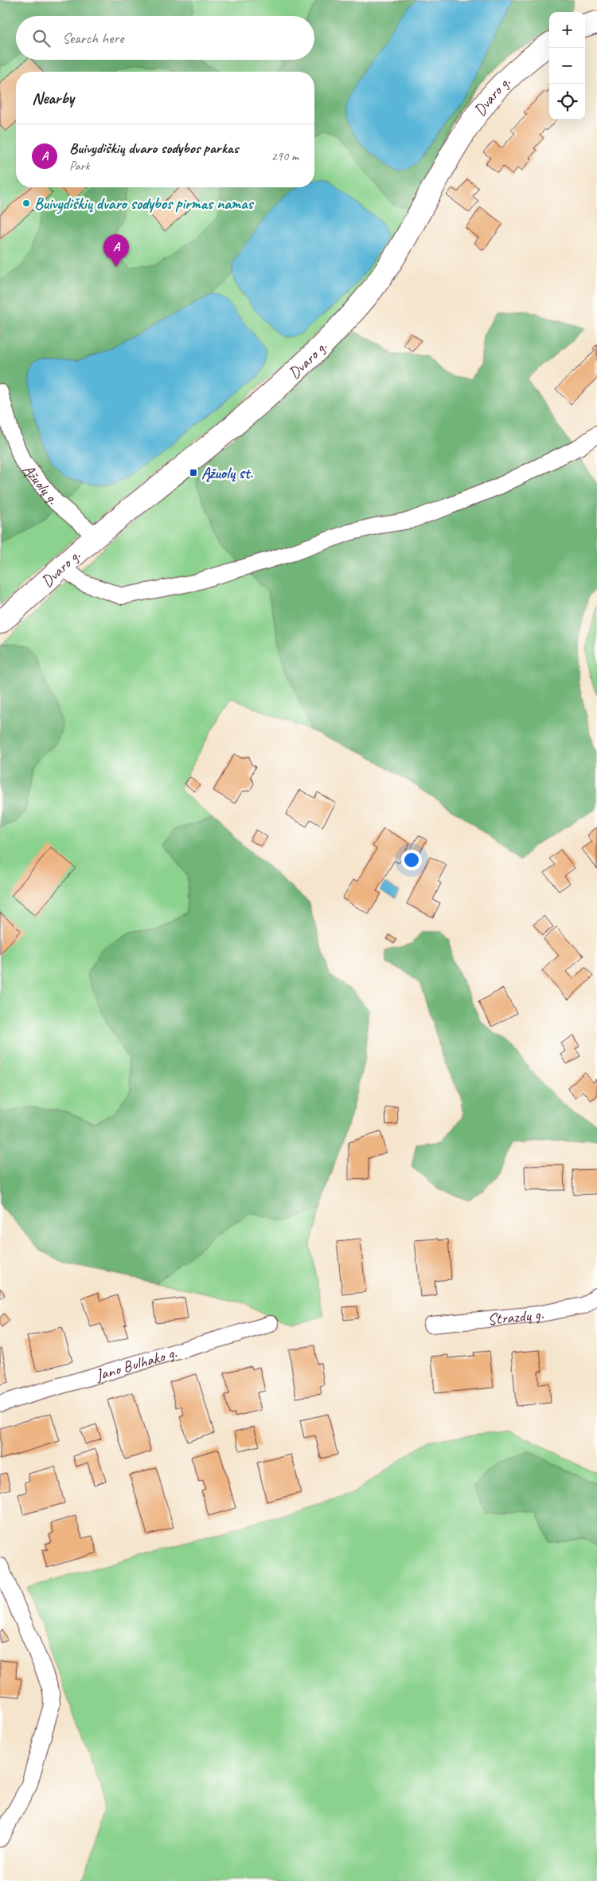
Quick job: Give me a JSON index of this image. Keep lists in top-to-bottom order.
{
  "streets": {
    "main road": ["Dvaro g."],
    "street": ["Ąžuolų g.", "Strazdų g.", "Jano Bulhako g."]
  },
  "crossings": [
    ["Dvaro g.", "Ąžuolų g."]
  ],
  "places": {
    "other": ["Buivydiškių dvaro sodybos pirmas namas"],
    "transit": ["Ąžuolų st."]
  },
  "page": {
    "map_buttons": ["+", "−"],
    "search": "Search here",
    "heading": "Nearby",
    "list": [
      {
        "mark": "A",
        "name": "Buivydiškių dvaro sodybos parkas",
        "note": "Park",
        "value": "290 m"
      }
    ],
    "pins": "A"
  }
}
